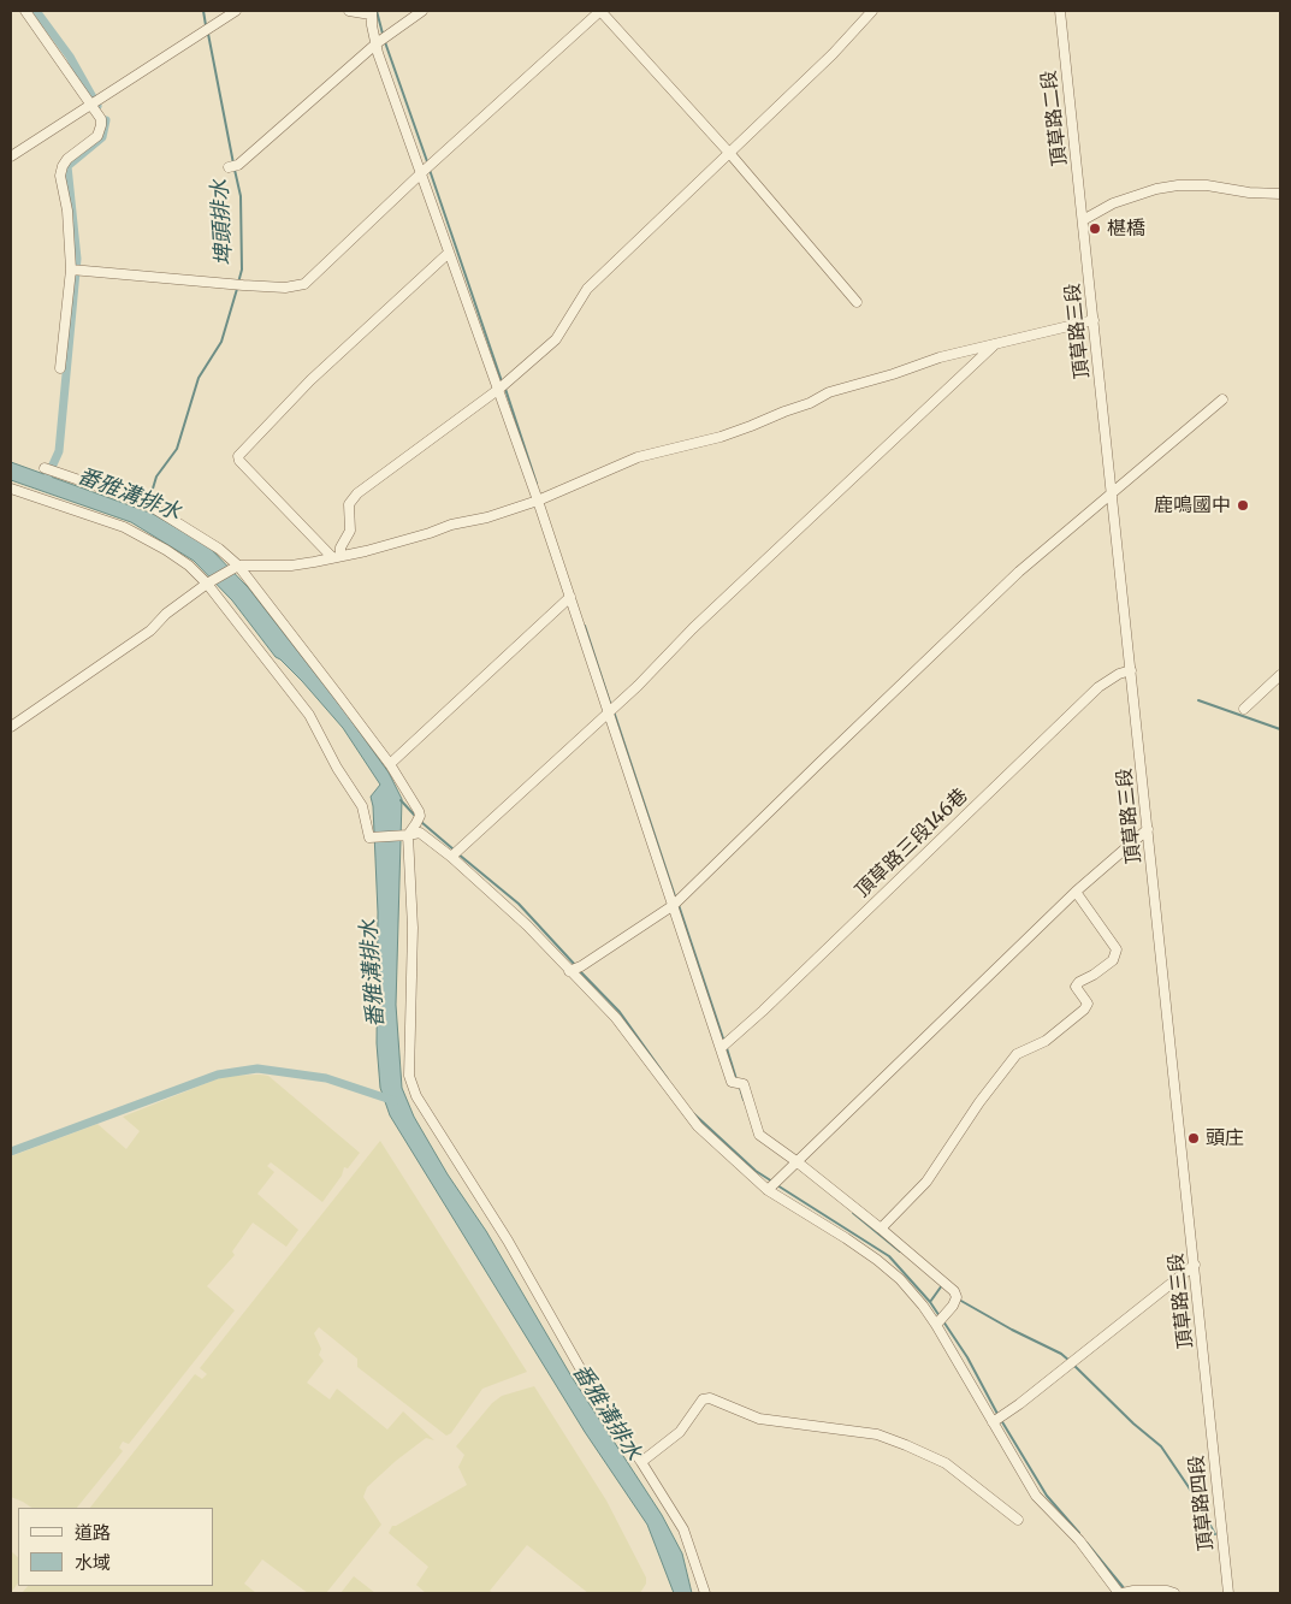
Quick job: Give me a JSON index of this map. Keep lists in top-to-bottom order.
{
  "streets": {
    "street": [
      "頂草路二段",
      "頂草路三段",
      "頂草路三段146巷",
      "頂草路四段"
    ]
  },
  "crossings": [
    ["頂草路二段", "頂草路三段"],
    ["頂草路三段", "頂草路三段146巷"],
    ["頂草路三段", "頂草路四段"]
  ],
  "water": ["埤頭排水", "番雅溝排水"],
  "places": ["椹橋", "鹿鳴國中", "頭庄"],
  "legend": ["道路", "水域"]
}
